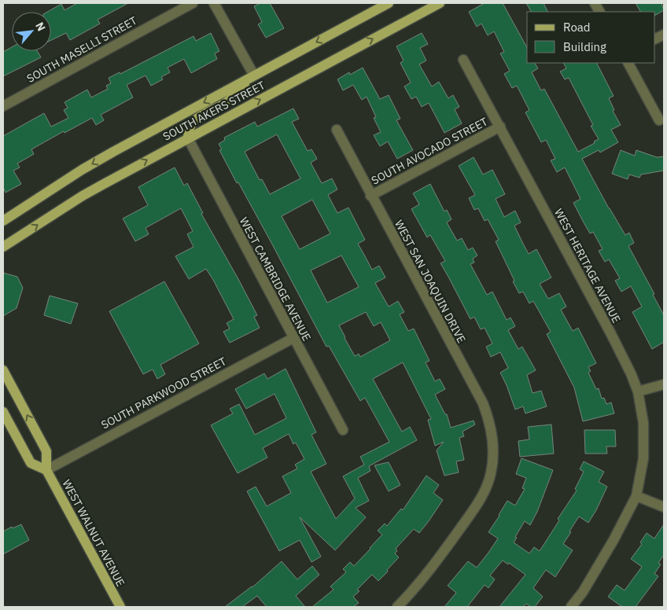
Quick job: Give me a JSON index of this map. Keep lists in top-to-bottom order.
{
  "streets": {
    "main road": ["SOUTH AKERS STREET", "WEST WALNUT AVENUE"],
    "street": [
      "SOUTH MASELLI STREET",
      "SOUTH AVOCADO STREET",
      "WEST HERITAGE AVENUE",
      "WEST CAMBRIDGE AVENUE",
      "WEST SAN JOAQUIN DRIVE",
      "SOUTH PARKWOOD STREET"
    ]
  },
  "crossings": [
    ["SOUTH AKERS STREET", "WEST CAMBRIDGE AVENUE"],
    ["SOUTH AVOCADO STREET", "WEST HERITAGE AVENUE"],
    ["SOUTH AVOCADO STREET", "WEST SAN JOAQUIN DRIVE"],
    ["WEST CAMBRIDGE AVENUE", "SOUTH PARKWOOD STREET"],
    ["SOUTH PARKWOOD STREET", "WEST WALNUT AVENUE"]
  ],
  "legend": ["Road", "Building"],
  "north": "top right"
}
